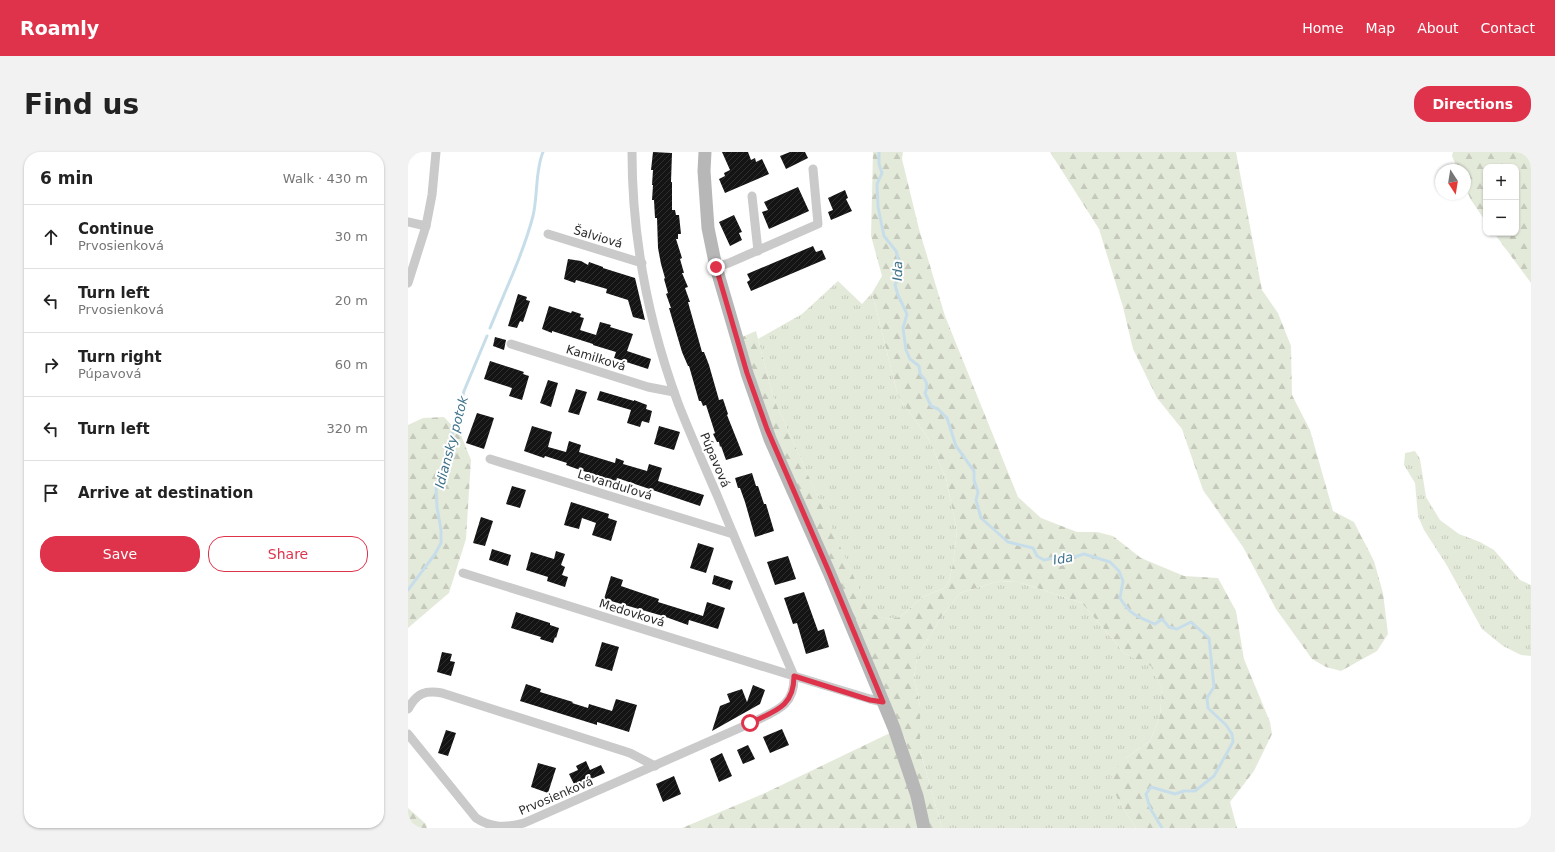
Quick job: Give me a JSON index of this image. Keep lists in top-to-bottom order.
{
  "streets": {
    "street": [
      "Šalviová",
      "Kamilková",
      "Púpavová",
      "Levanduľová",
      "Medovková",
      "Prvosienková"
    ]
  },
  "crossings": [
    ["Šalviová", "Púpavová"],
    ["Kamilková", "Púpavová"],
    ["Púpavová", "Levanduľová"],
    ["Púpavová", "Medovková"],
    ["Púpavová", "Prvosienková"],
    ["Medovková", "Prvosienková"]
  ],
  "water": ["Ida", "Idiansky potok"],
  "north": "bottom",
  "page": {
    "header": "Roamly",
    "nav": [
      "Home",
      "Map",
      "About",
      "Contact"
    ],
    "buttons": [
      "Directions",
      ["Save", "Share"]
    ],
    "title": "Find us",
    "heading": ["6 min", "Walk · 430 m"],
    "map_buttons": ["+", "−"],
    "list": [
      ["Continue", "Prvosienková", "30 m"],
      ["Turn left", "Prvosienková", "20 m"],
      ["Turn right", "Púpavová", "60 m"],
      ["Turn left", "320 m"],
      "Arrive at destination"
    ]
  }
}
